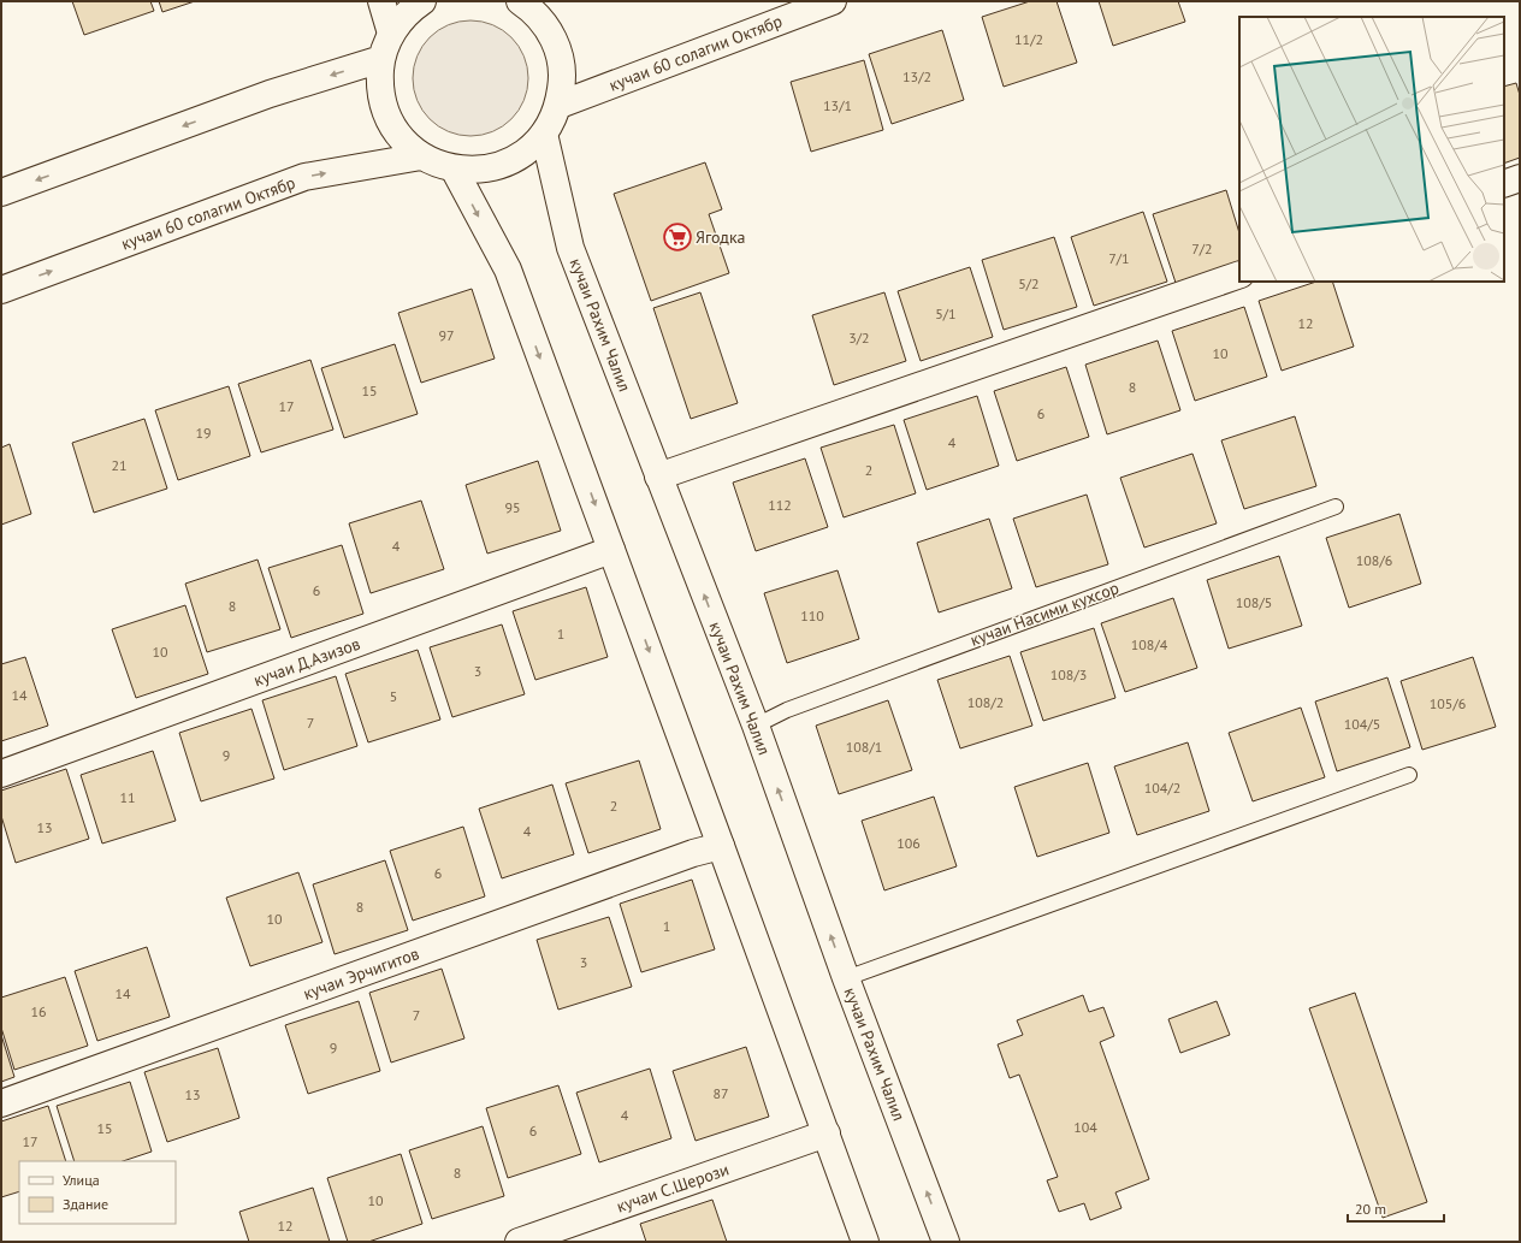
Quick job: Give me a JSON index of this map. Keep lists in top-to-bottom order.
{
  "streets": {
    "main road": [
      "кучаи 60 солагии Октябр",
      "кучаи Рахим Чалил",
      "кучаи Д.Азизов",
      "кучаи Эрчигитов",
      "кучаи С.Шерози"
    ],
    "lane": ["кучаи Насими кухсор"]
  },
  "crossings": [
    ["кучаи Рахим Чалил", "кучаи Насими кухсор"]
  ],
  "places": {
    "supermarket": ["Ягодка"]
  },
  "house_numbers": [
    "11/2",
    "13/2",
    "13/1",
    "7/2",
    "7/1",
    "5/2",
    "5/1",
    "12",
    "97",
    "3/2",
    "10",
    "8",
    "15",
    "17",
    "6",
    "19",
    "4",
    "21",
    "2",
    "112",
    "95",
    "4",
    "108/6",
    "6",
    "108/5",
    "8",
    "110",
    "1",
    "108/4",
    "10",
    "3",
    "108/3",
    "14",
    "5",
    "108/2",
    "105/6",
    "7",
    "104/5",
    "108/1",
    "9",
    "104/2",
    "11",
    "2",
    "13",
    "4",
    "106",
    "6",
    "8",
    "10",
    "1",
    "3",
    "14",
    "16",
    "7",
    "9",
    "87",
    "13",
    "4",
    "104",
    "15",
    "6",
    "17",
    "8",
    "10",
    "12"
  ],
  "legend": ["Улица", "Здание"],
  "scale_bar": "20 m"
}
